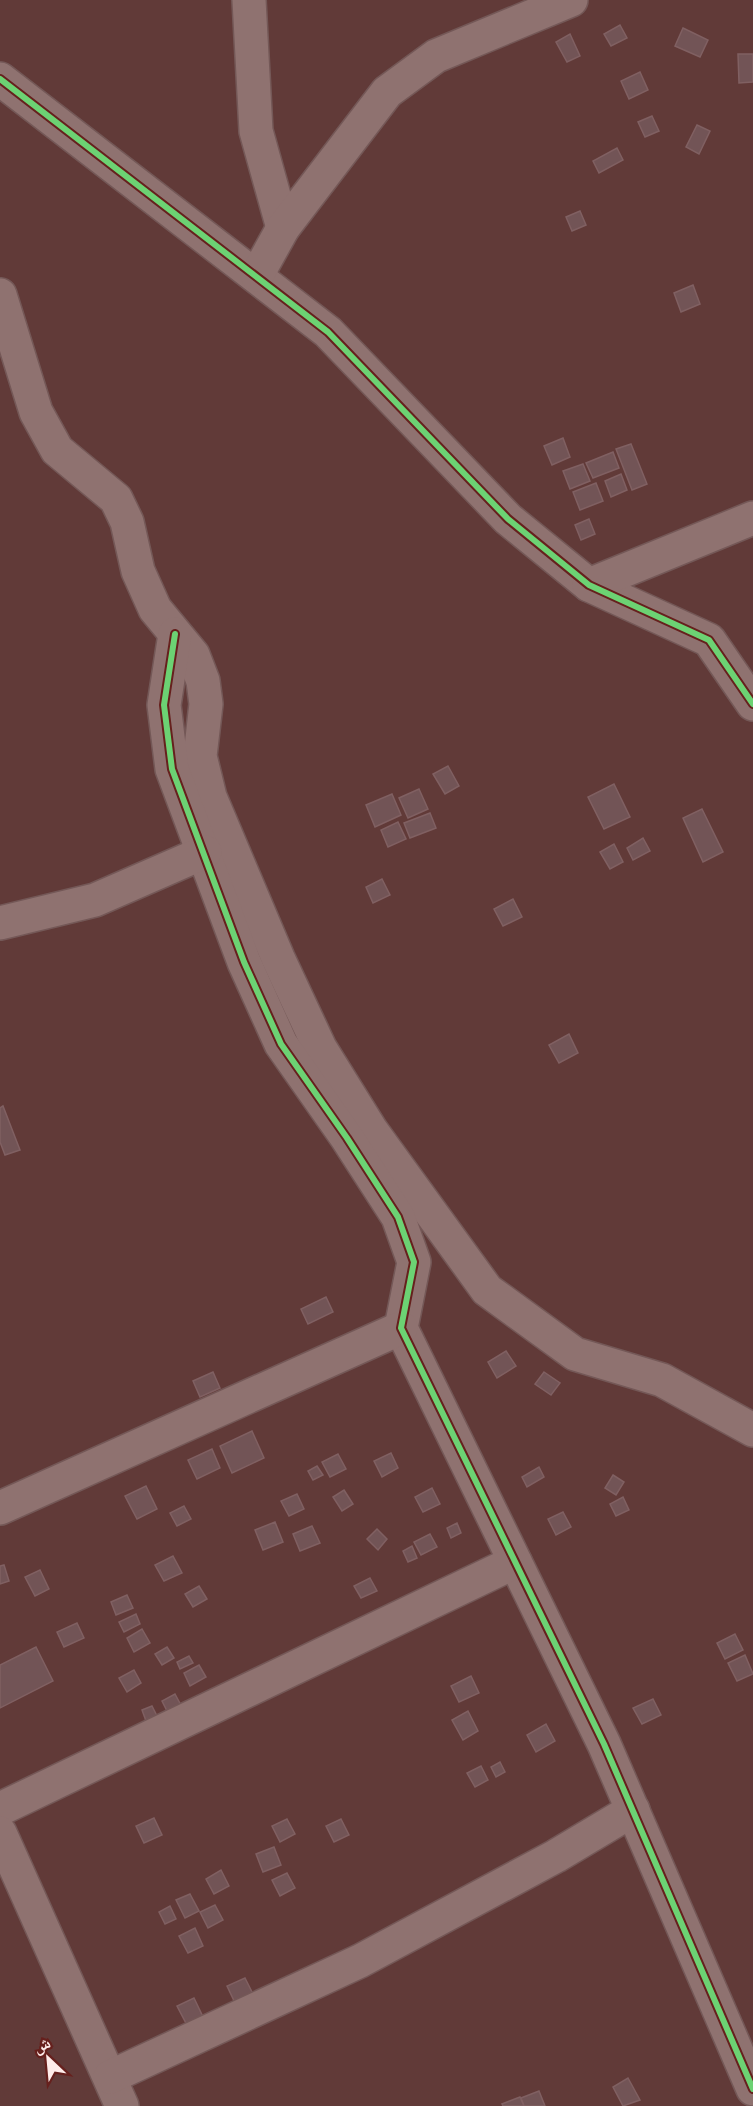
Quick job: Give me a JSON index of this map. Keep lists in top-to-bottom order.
{
  "north": "top left"
}
